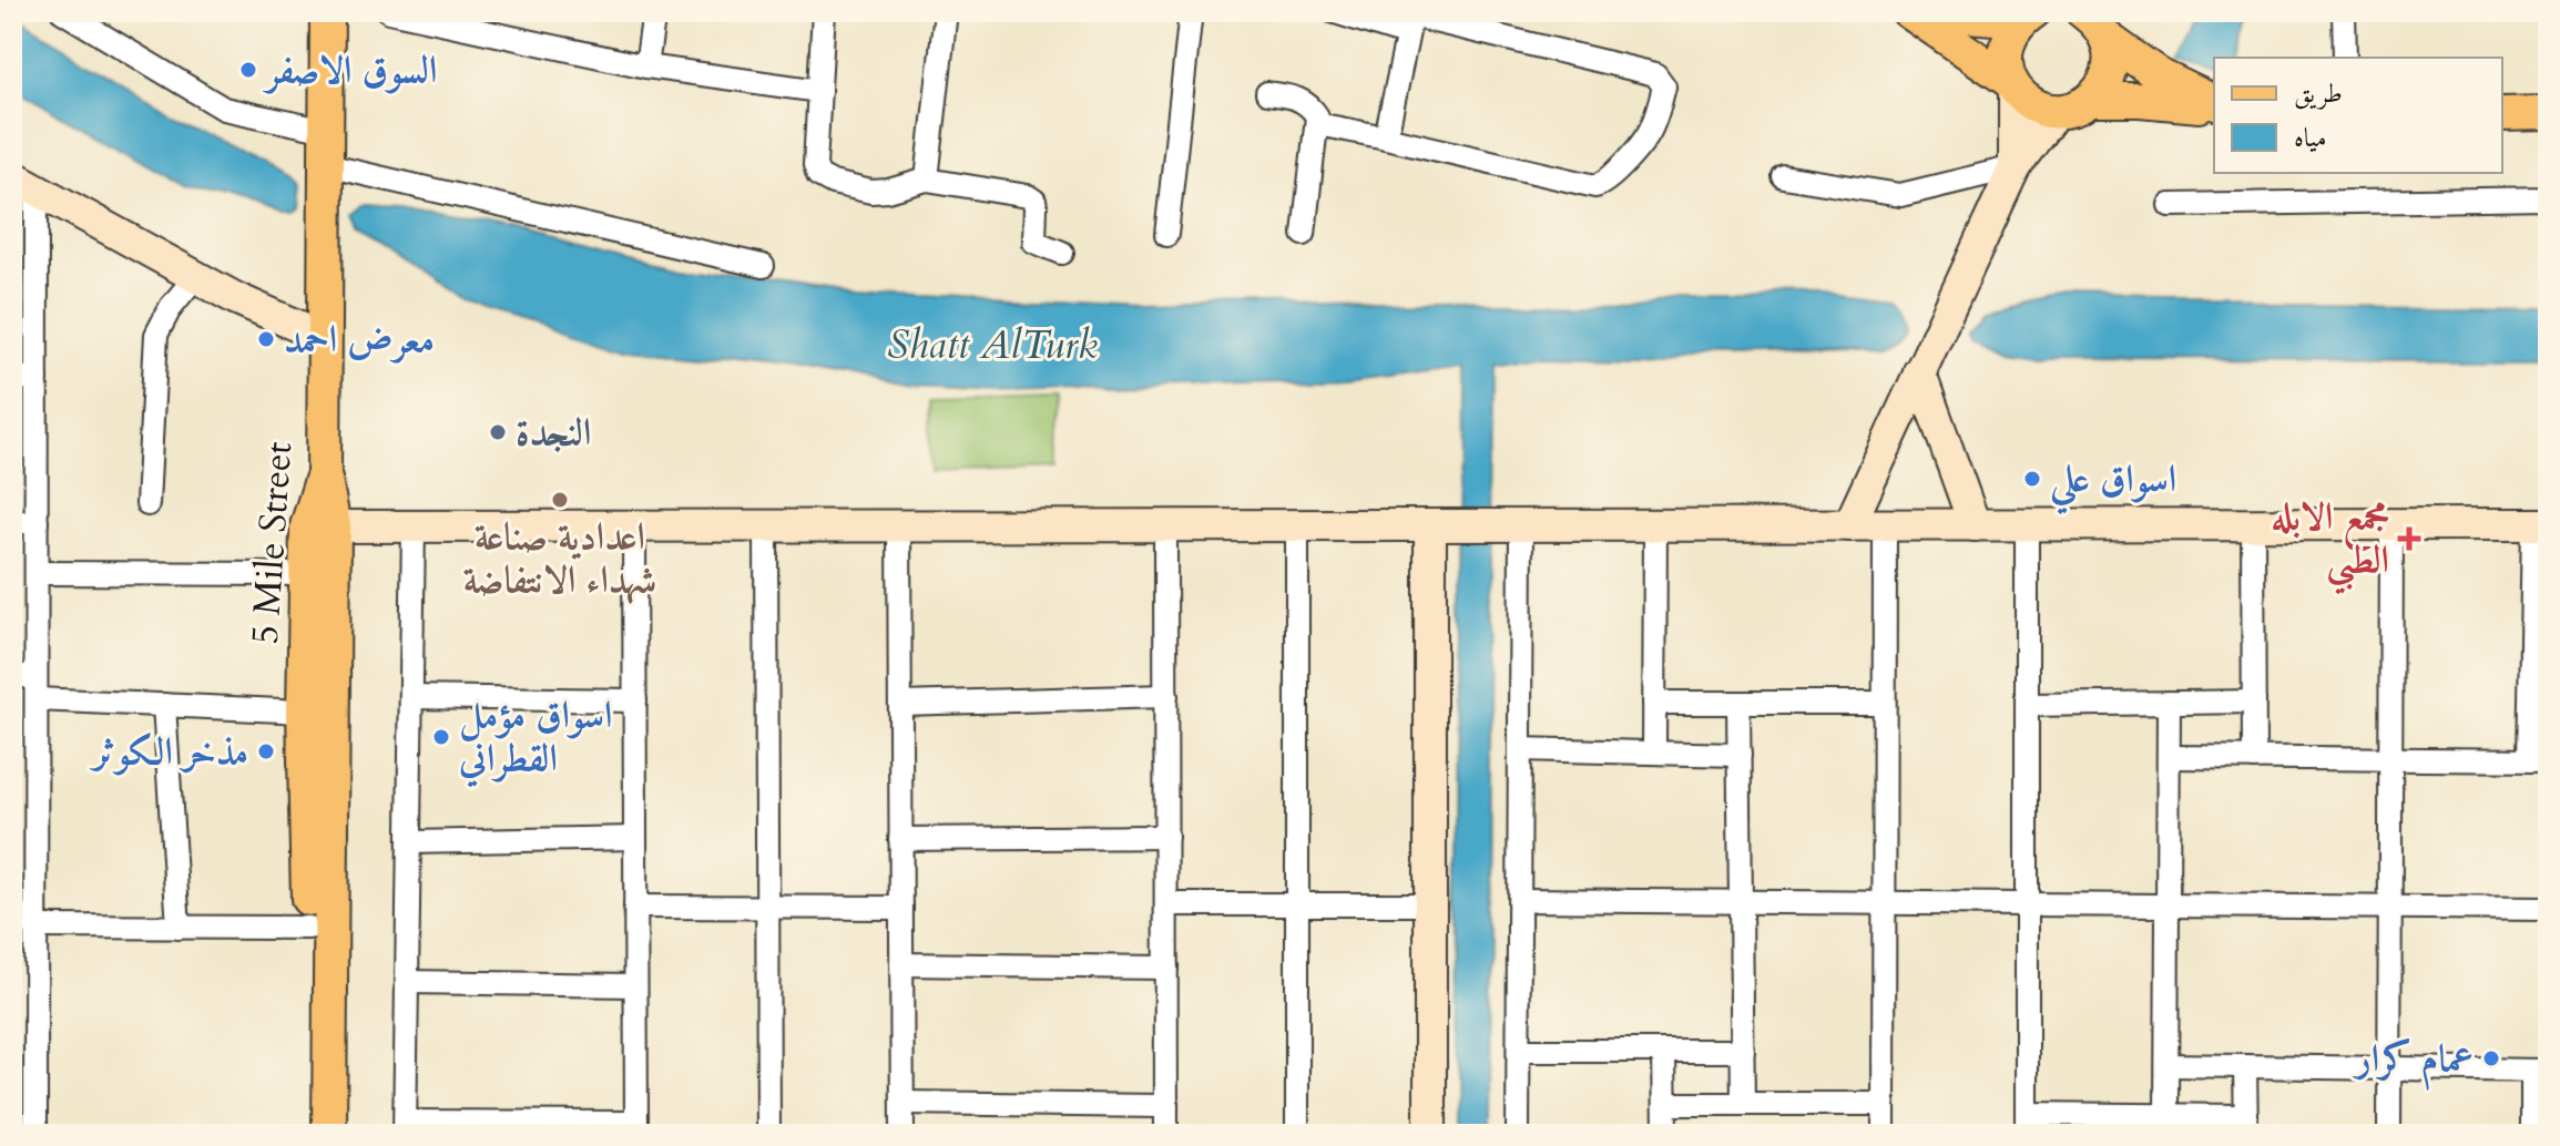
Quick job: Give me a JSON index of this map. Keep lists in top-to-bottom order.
{
  "streets": {
    "main road": ["5 Mile Street"]
  },
  "water": ["Shatt AlTurk"],
  "places": {
    "other": [
      "السوق الاصفر",
      "معرض احمد",
      "النجدة",
      "اسواق علي",
      "اعدادية صناعة شهداء الانتفاضة",
      "اسواق مؤمل القطراني",
      "مذخر الكوثر",
      "عمام كرار"
    ],
    "health": ["مجمع الابله الطبي"]
  },
  "legend": ["طريق", "مياه"]
}
